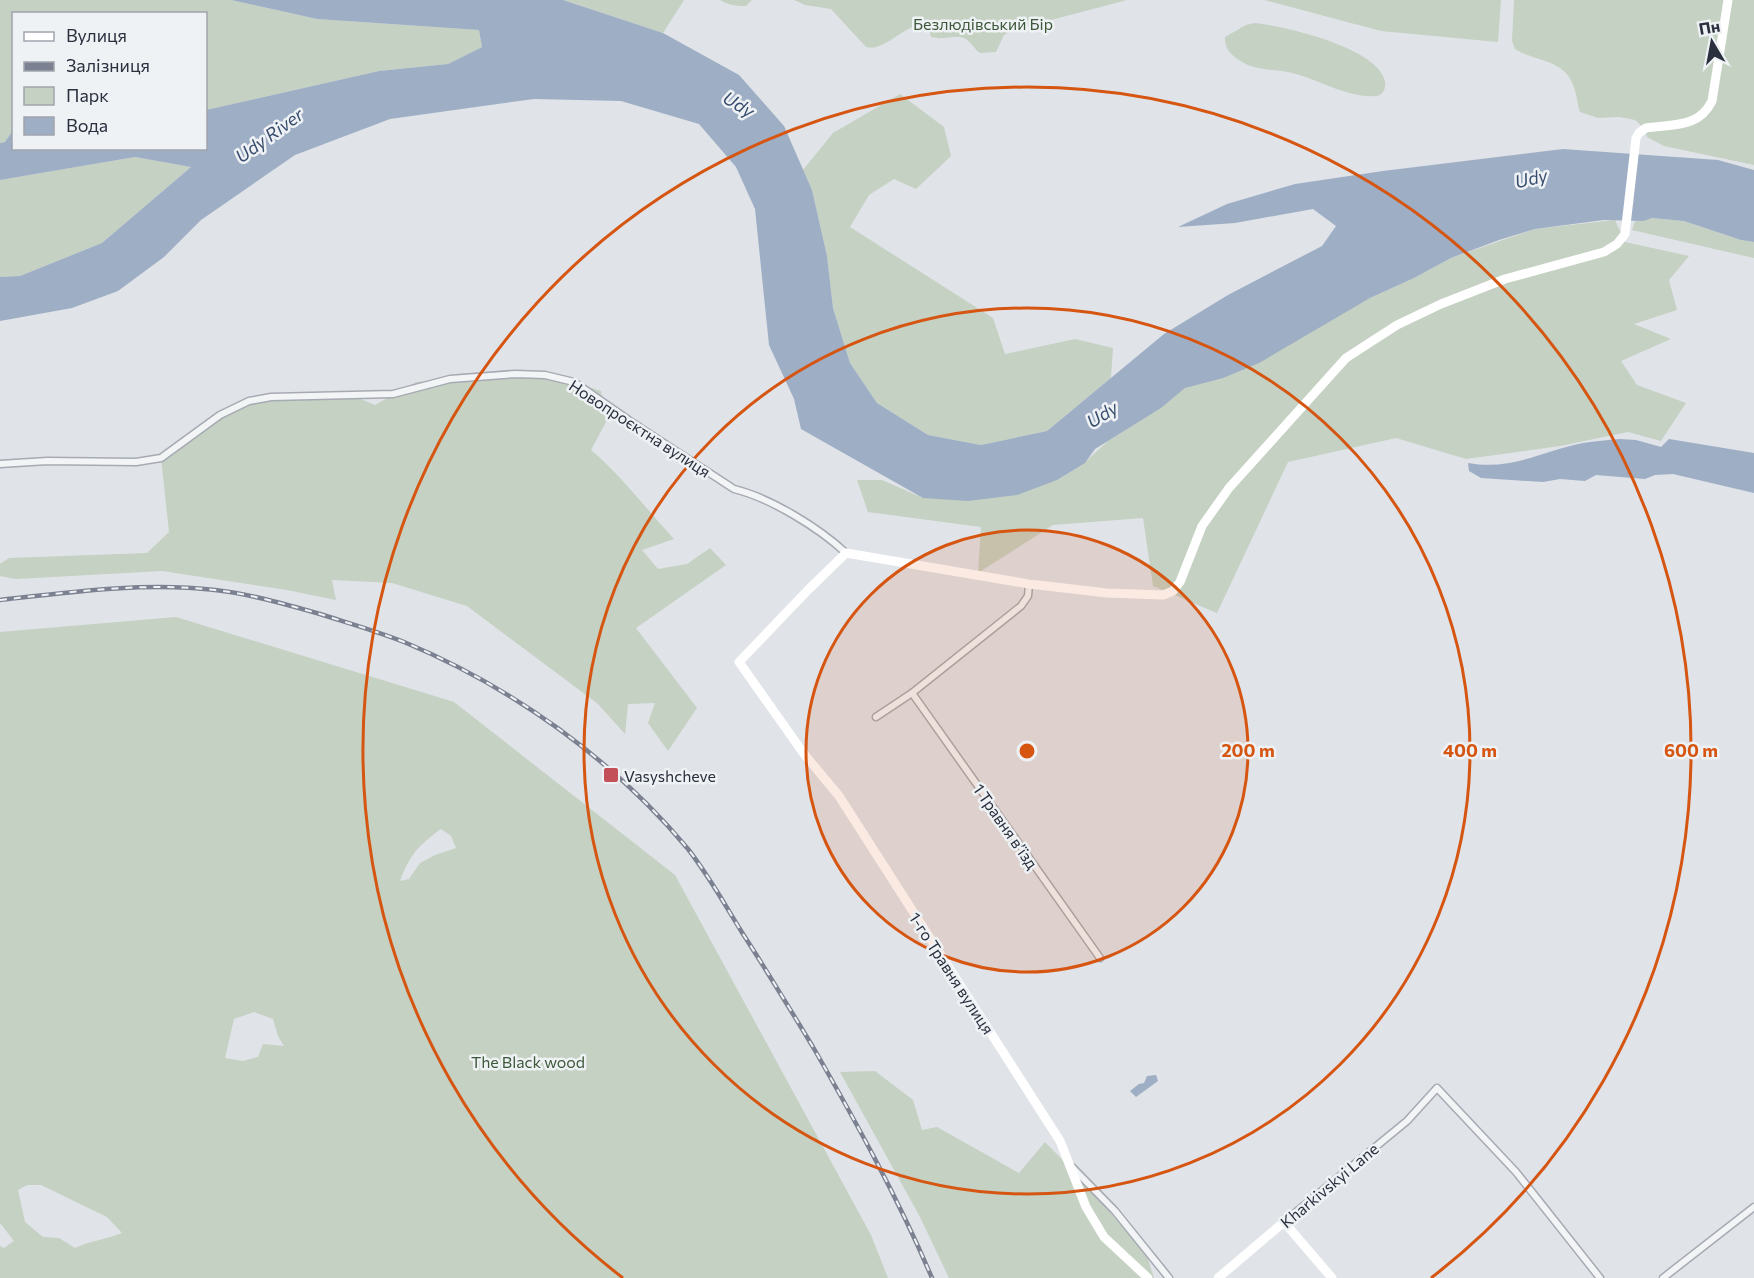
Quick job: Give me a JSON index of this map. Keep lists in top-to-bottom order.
{
  "streets": {
    "street": [
      "Новопроєктна вулиця",
      "1 Травня в’їзд",
      "1-го Травня вулиця",
      "Kharkivskyi Lane"
    ]
  },
  "crossings": [
    ["Новопроєктна вулиця", "1-го Травня вулиця"]
  ],
  "water": ["Udy", "Udy River"],
  "parks": ["Безлюдівський Бір", "The Black wood"],
  "places": {
    "transit": ["Vasyshcheve"]
  },
  "legend": [
    "Вулиця",
    "Залізниця",
    "Парк",
    "Вода"
  ],
  "north": "top",
  "rings": ["200 m", "400 m", "600 m"]
}
